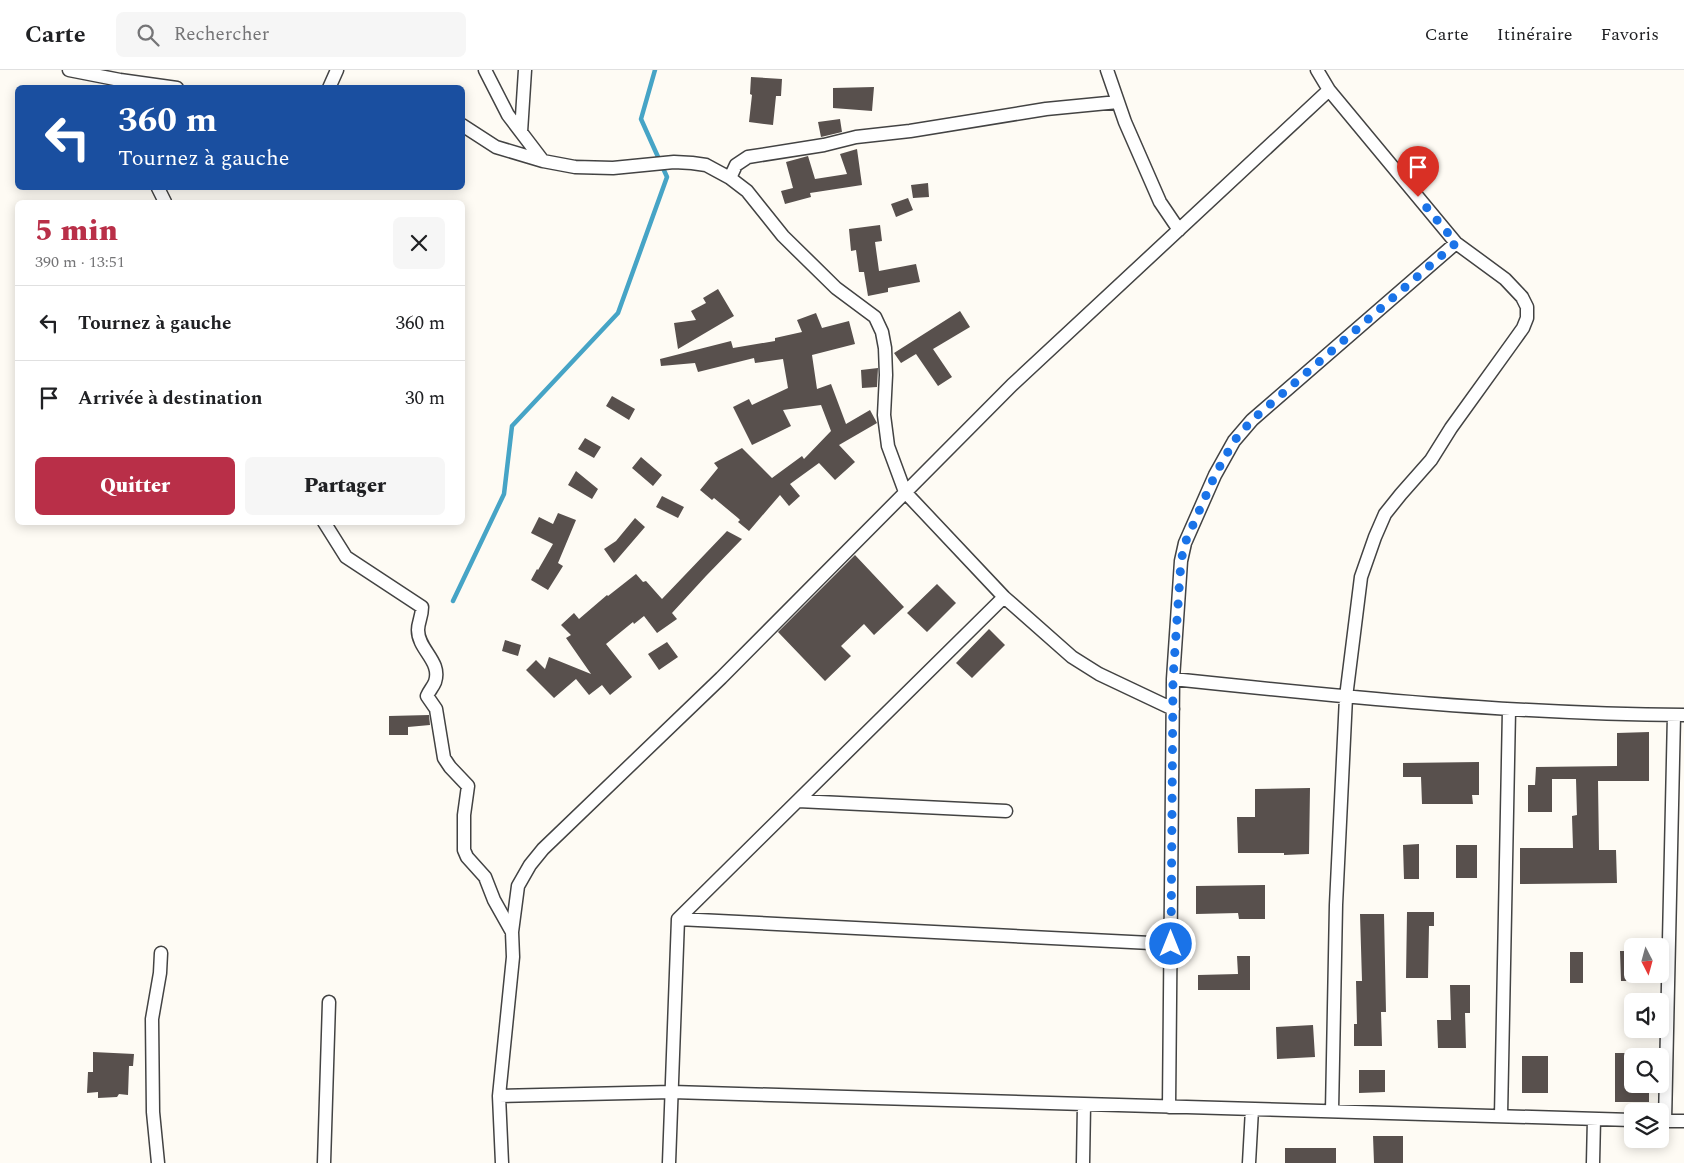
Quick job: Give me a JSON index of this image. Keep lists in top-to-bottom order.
{
  "north": "bottom",
  "page": {
    "header": "Carte",
    "search": "Rechercher",
    "nav": ["Carte", "Itinéraire", "Favoris"],
    "turn": ["360 m", "Tournez à gauche"],
    "heading": ["5 min", "390 m · 13:51"],
    "list": [
      {
        "name": "Tournez à gauche",
        "value": "360 m"
      },
      {
        "name": "Arrivée à destination",
        "value": "30 m"
      }
    ],
    "buttons": ["Quitter", "Partager"]
  }
}
